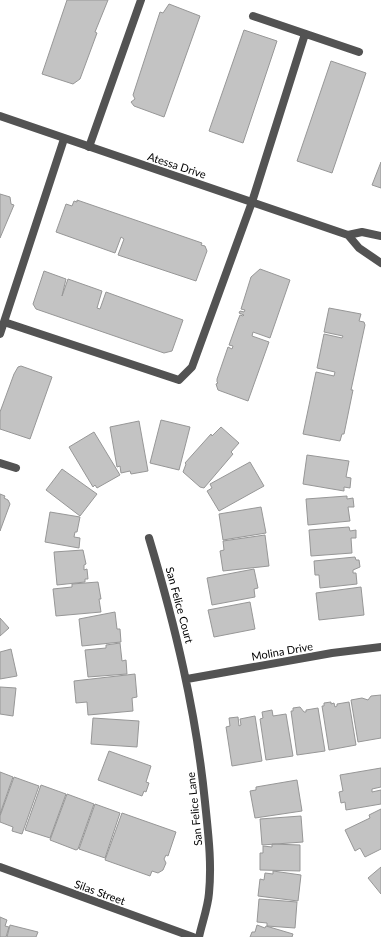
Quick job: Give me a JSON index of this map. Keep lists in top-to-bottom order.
{
  "streets": {
    "street": [
      "Atessa Drive",
      "San Felice Court",
      "Molina Drive",
      "San Felice Lane",
      "Silas Street"
    ]
  },
  "crossings": [
    ["San Felice Court", "Molina Drive"],
    ["San Felice Court", "San Felice Lane"],
    ["Molina Drive", "San Felice Lane"]
  ]
}
